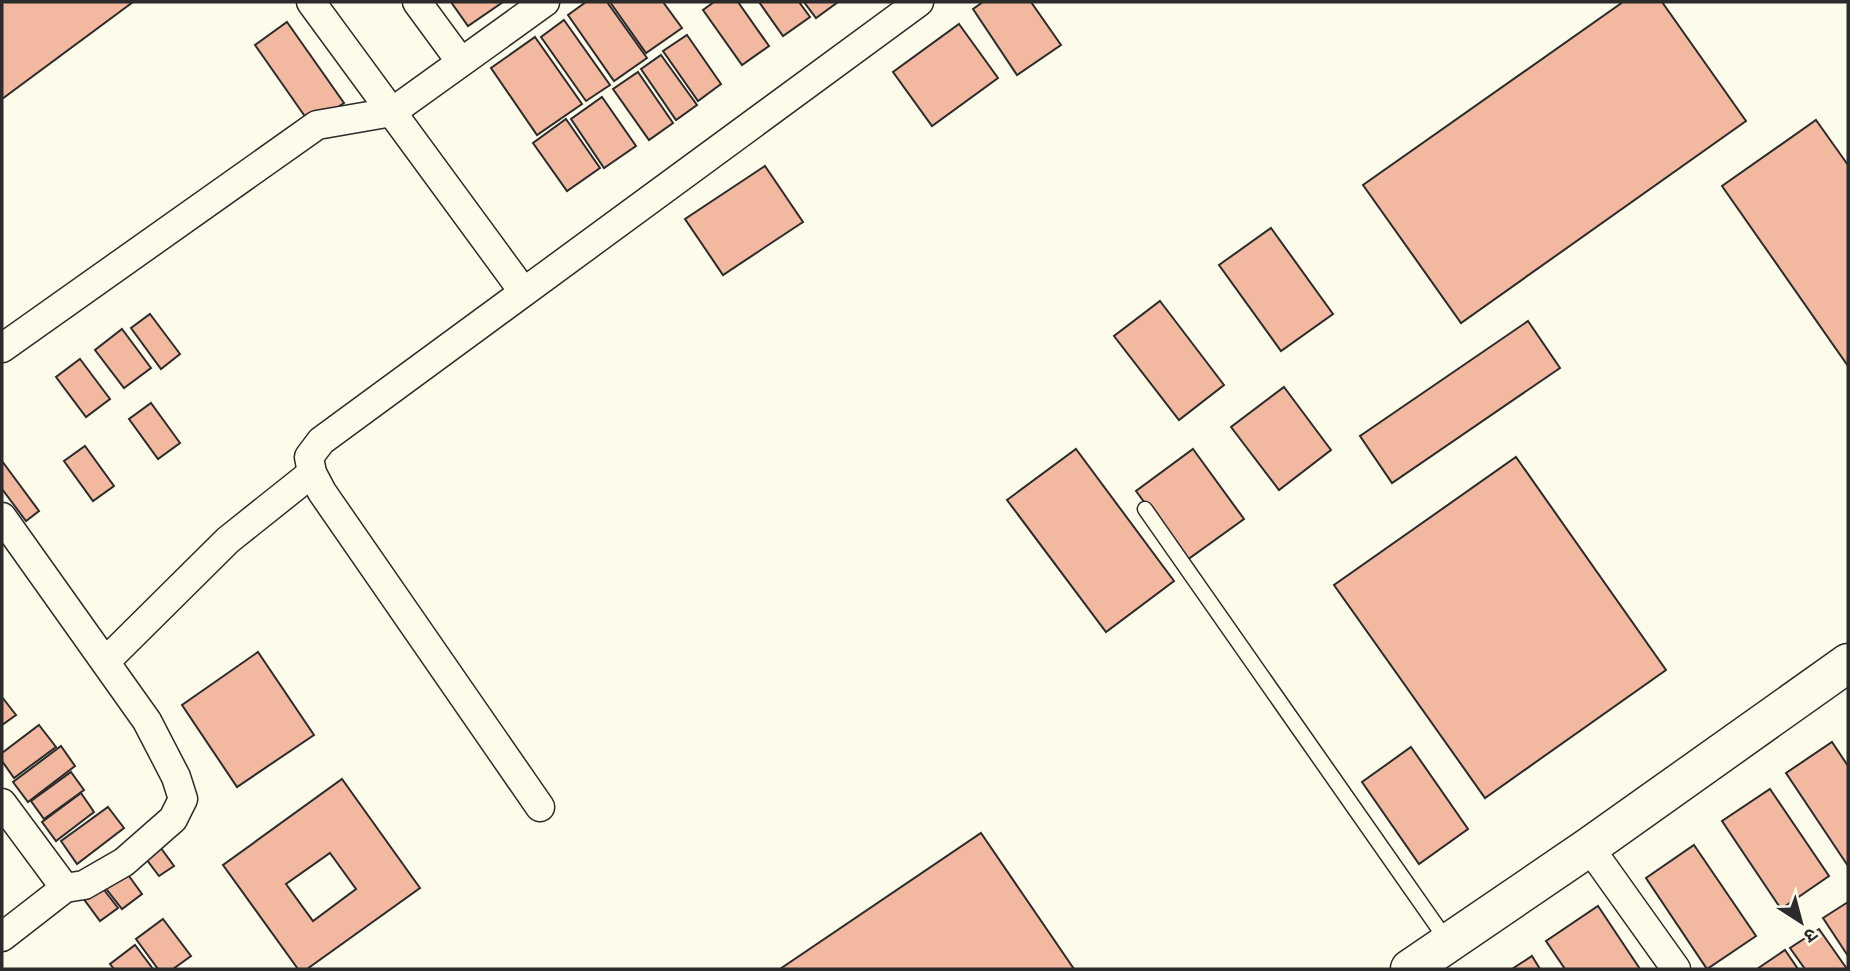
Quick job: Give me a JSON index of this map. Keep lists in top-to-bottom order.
{
  "north": "bottom right"
}
